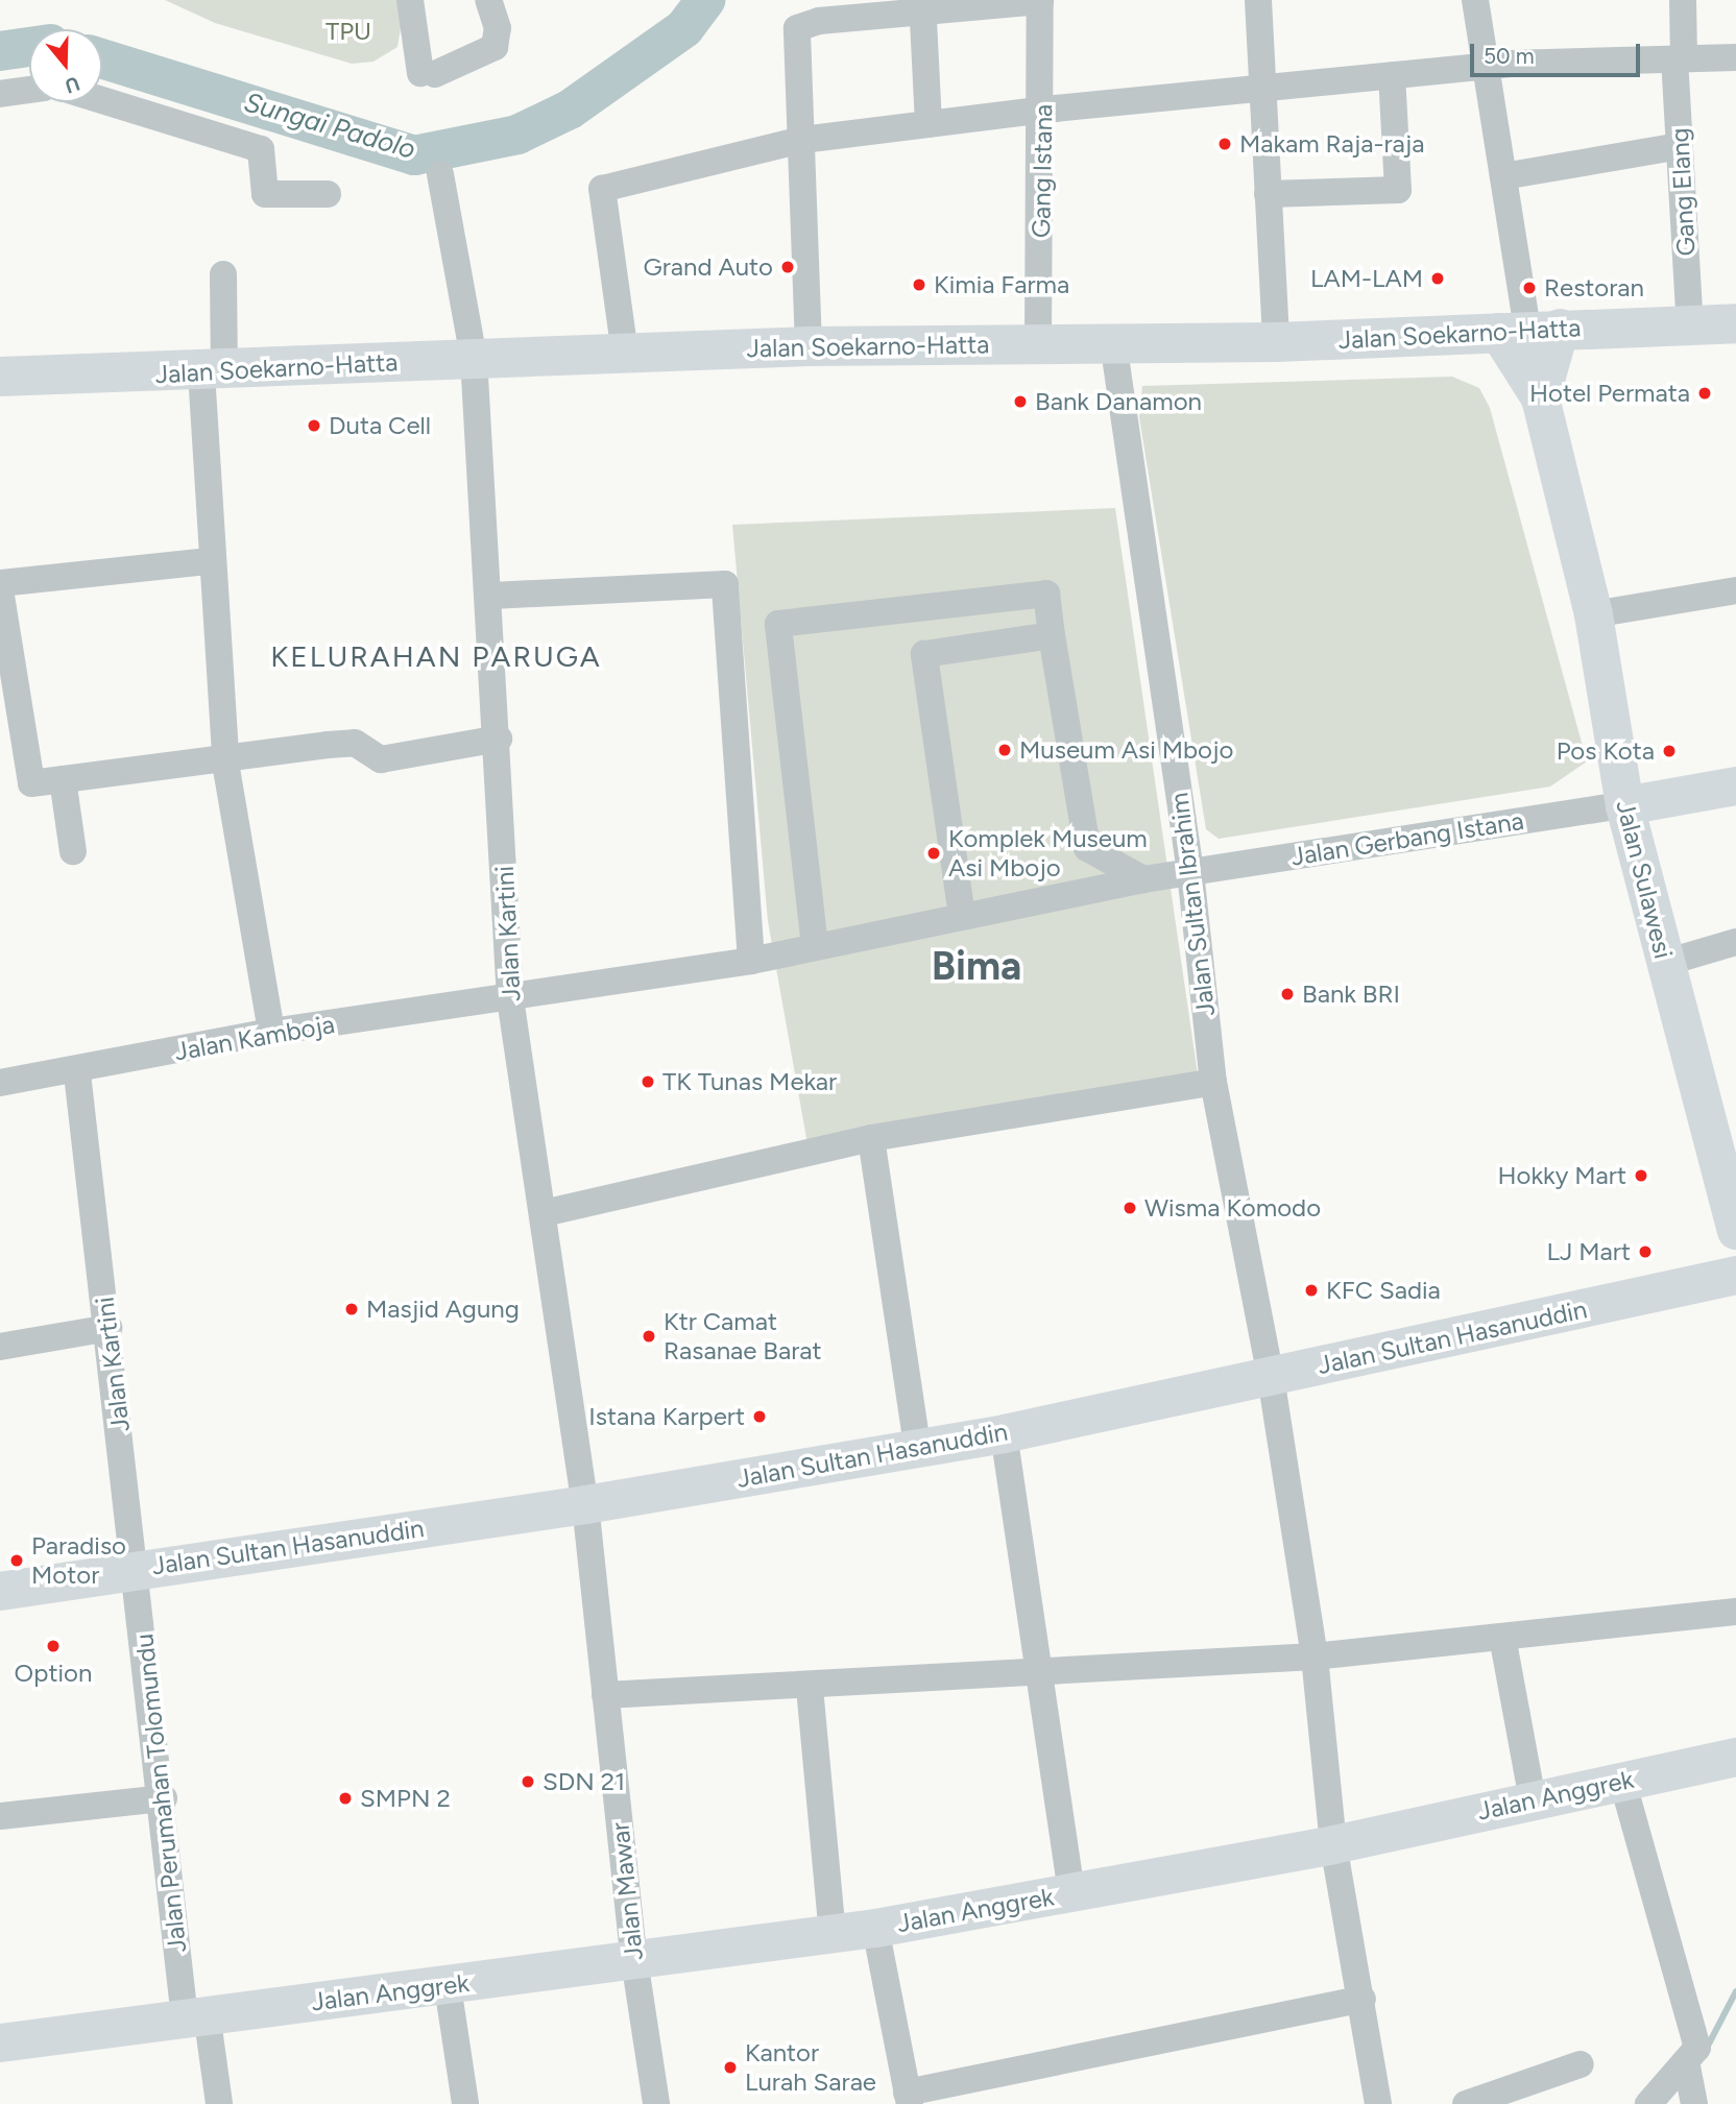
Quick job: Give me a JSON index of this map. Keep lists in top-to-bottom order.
{
  "streets": {
    "highway": ["Jalan Soekarno-Hatta"],
    "street": [
      "Gang Istana",
      "Gang Elang",
      "Jalan Gerbang Istana",
      "Jalan Sulawesi",
      "Jalan Sultan Ibrahim",
      "Jalan Kartini",
      "Jalan Kamboja",
      "Jalan Sultan Hasanuddin",
      "Jalan Perumahan Tolomundu",
      "Jalan Anggrek",
      "Jalan Mawar"
    ]
  },
  "crossings": [
    ["Gang Istana", "Jalan Soekarno-Hatta"],
    ["Gang Elang", "Jalan Soekarno-Hatta"],
    ["Jalan Soekarno-Hatta", "Jalan Sulawesi"],
    ["Jalan Soekarno-Hatta", "Jalan Sultan Ibrahim"],
    ["Jalan Soekarno-Hatta", "Jalan Kartini"],
    ["Jalan Gerbang Istana", "Jalan Sulawesi"],
    ["Jalan Gerbang Istana", "Jalan Sultan Ibrahim"],
    ["Jalan Gerbang Istana", "Jalan Kamboja"],
    ["Jalan Sultan Ibrahim", "Jalan Sultan Hasanuddin"],
    ["Jalan Sultan Ibrahim", "Jalan Anggrek"],
    ["Jalan Kartini", "Jalan Kamboja"],
    ["Jalan Kartini", "Jalan Sultan Hasanuddin"],
    ["Jalan Kartini", "Jalan Perumahan Tolomundu"],
    ["Jalan Kartini", "Jalan Mawar"],
    ["Jalan Sultan Hasanuddin", "Jalan Perumahan Tolomundu"],
    ["Jalan Sultan Hasanuddin", "Jalan Mawar"],
    ["Jalan Perumahan Tolomundu", "Jalan Anggrek"],
    ["Jalan Anggrek", "Jalan Mawar"]
  ],
  "districts": ["KELURAHAN PARUGA", "Bima"],
  "water": ["Sungai Padolo"],
  "parks": ["TPU"],
  "places": [
    "Makam Raja-raja",
    "Grand Auto",
    "LAM-LAM",
    "Kimia Farma",
    "Restoran",
    "Hotel Permata",
    "Bank Danamon",
    "Duta Cell",
    "Museum Asi Mbojo",
    "Pos Kota",
    "Komplek Museum Asi Mbojo",
    "Bank BRI",
    "TK Tunas Mekar",
    "Hokky Mart",
    "Wisma Komodo",
    "LJ Mart",
    "KFC Sadia",
    "Masjid Agung",
    "Ktr Camat Rasanae Barat",
    "Istana Karpert",
    "Paradiso Motor",
    "Option",
    "SDN 21",
    "SMPN 2",
    "Kantor Lurah Sarae"
  ],
  "scale_bar": "50 m",
  "north": "bottom"
}
